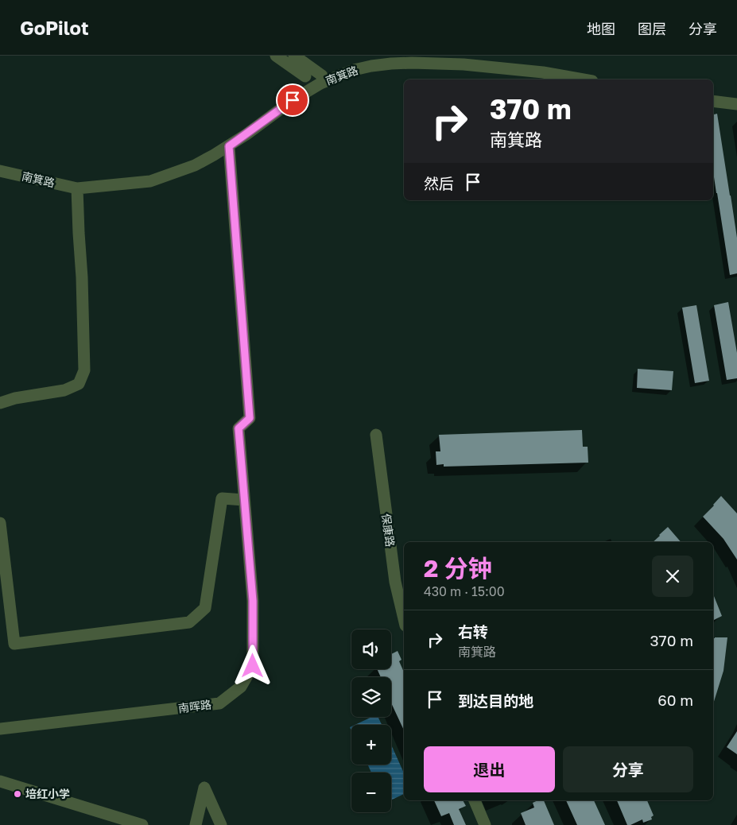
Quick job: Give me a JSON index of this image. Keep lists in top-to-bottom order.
{
  "streets": {
    "street": ["南箕路", "保康路", "南晖路"]
  },
  "crossings": [
    ["南箕路", "南晖路"]
  ],
  "places": ["培红小学"],
  "page": {
    "header": "GoPilot",
    "nav": ["地图", "图层", "分享"],
    "turn": ["370 m", "南箕路"],
    "then": "然后",
    "heading": ["2 分钟", "430 m · 15:00"],
    "list": [
      {
        "name": "右转",
        "note": "南箕路",
        "value": "370 m"
      },
      {
        "name": "到达目的地",
        "value": "60 m"
      }
    ],
    "map_buttons": ["+", "−"],
    "buttons": ["退出", "分享"]
  }
}
